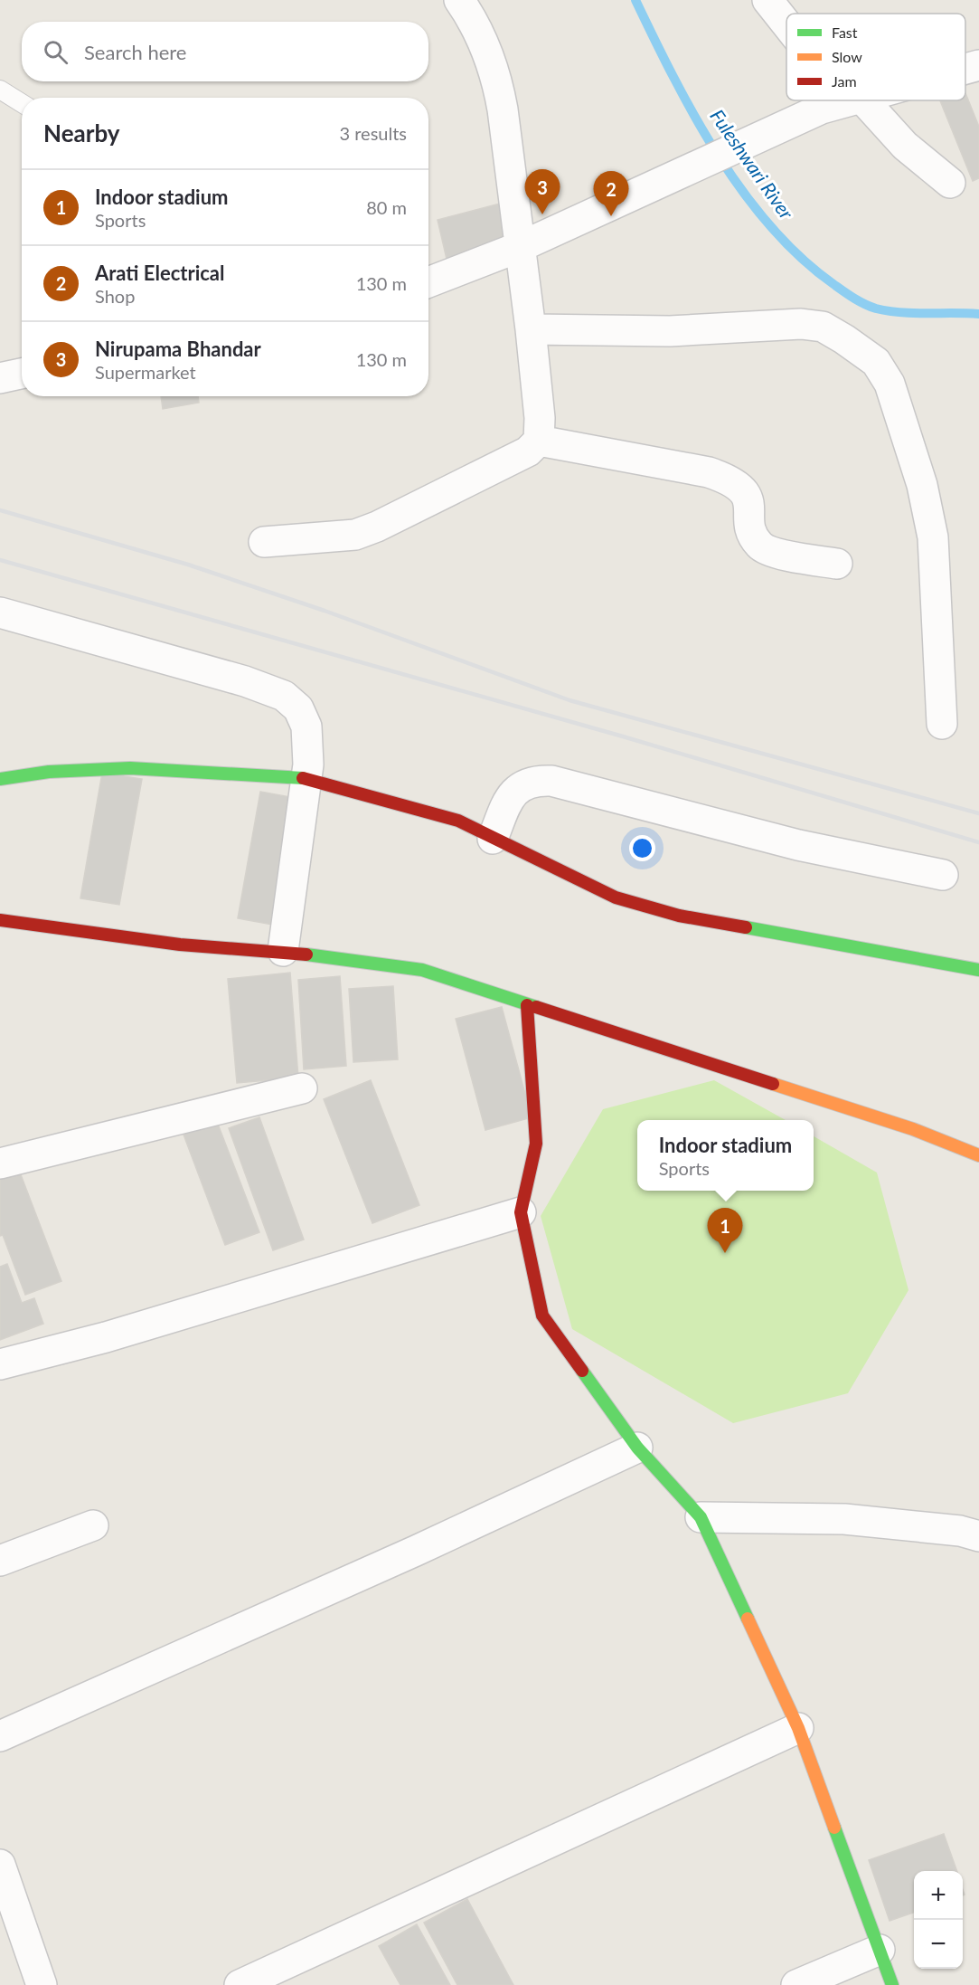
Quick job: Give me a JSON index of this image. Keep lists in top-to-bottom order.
{
  "water": ["Fuleshwari River"],
  "legend": ["Fast", "Slow", "Jam"],
  "page": {
    "search": "Search here",
    "heading": ["Nearby", "3 results"],
    "list": [
      {
        "mark": "1",
        "name": "Indoor stadium",
        "note": "Sports",
        "value": "80 m"
      },
      {
        "mark": "2",
        "name": "Arati Electrical",
        "note": "Shop",
        "value": "130 m"
      },
      {
        "mark": "3",
        "name": "Nirupama Bhandar",
        "note": "Supermarket",
        "value": "130 m"
      }
    ],
    "pins": ["3", "2", "1"],
    "popup": ["Indoor stadium", "Sports"],
    "map_buttons": ["+", "−"]
  }
}
